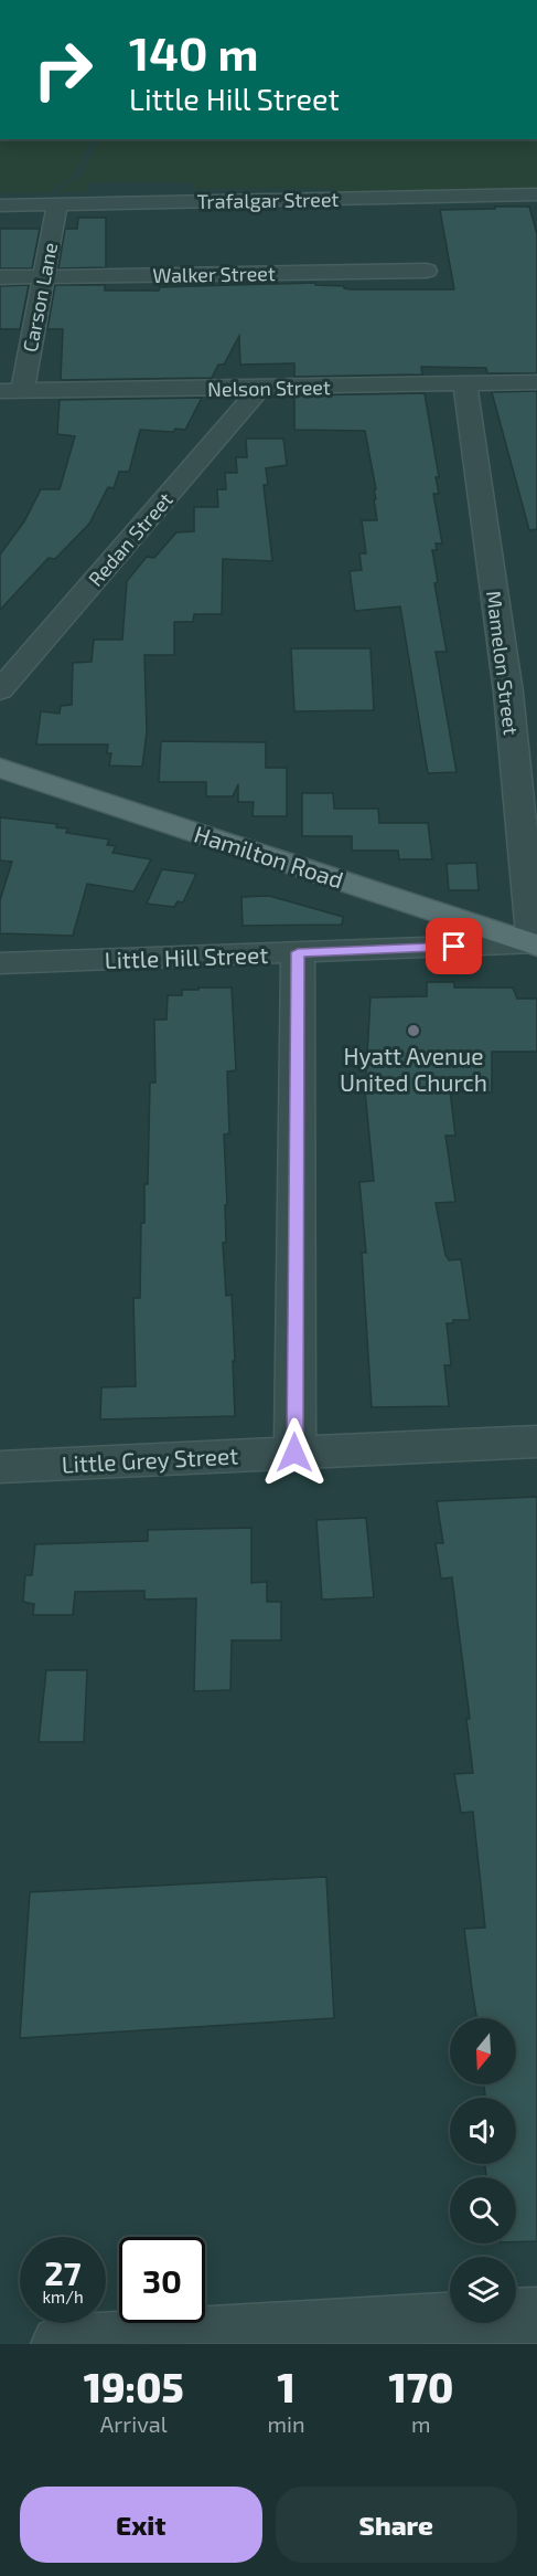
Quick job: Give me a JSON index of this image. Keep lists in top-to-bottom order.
{
  "streets": {
    "main road": ["Hamilton Road"],
    "street": [
      "Trafalgar Street",
      "Walker Street",
      "Carson Lane",
      "Nelson Street",
      "Redan Street",
      "Mamelon Street",
      "Little Hill Street",
      "Little Grey Street"
    ]
  },
  "crossings": [
    ["Trafalgar Street", "Carson Lane"],
    ["Walker Street", "Carson Lane"],
    ["Carson Lane", "Nelson Street"],
    ["Nelson Street", "Redan Street"],
    ["Nelson Street", "Mamelon Street"],
    ["Mamelon Street", "Hamilton Road"],
    ["Mamelon Street", "Little Hill Street"],
    ["Hamilton Road", "Little Hill Street"]
  ],
  "places": ["Hyatt Avenue United Church"],
  "north": "bottom",
  "page": {
    "turn": ["140 m", "Little Hill Street"],
    "speed": "27 km/h",
    "limit": "30",
    "eta": [
      "19:05",
      "Arrival",
      "1",
      "min",
      "170",
      "m"
    ],
    "buttons": ["Exit", "Share"]
  }
}
